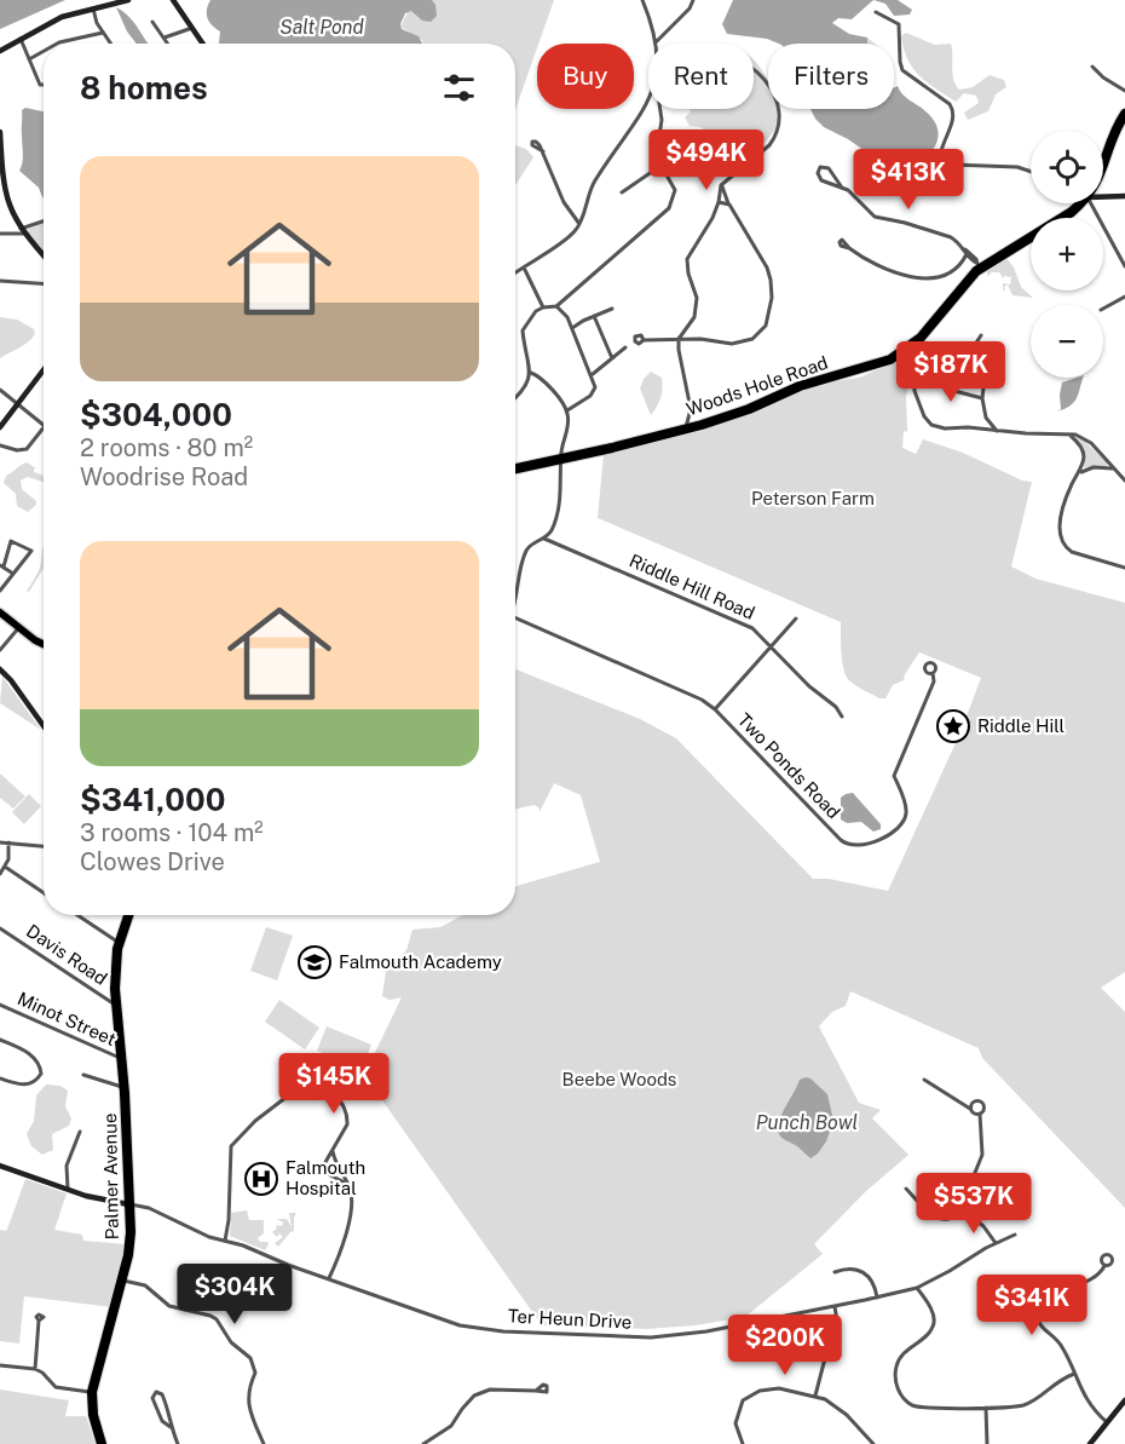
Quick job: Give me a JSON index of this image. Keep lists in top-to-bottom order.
{
  "streets": {
    "highway": ["Woods Hole Road", "Palmer Avenue"],
    "street": [
      "Riddle Hill Road",
      "Two Ponds Road",
      "Davis Road",
      "Minot Street",
      "Ter Heun Drive"
    ]
  },
  "crossings": [
    ["Davis Road", "Palmer Avenue"],
    ["Minot Street", "Palmer Avenue"],
    ["Palmer Avenue", "Ter Heun Drive"]
  ],
  "water": ["Salt Pond", "Punch Bowl"],
  "parks": ["Peterson Farm", "Beebe Woods"],
  "places": {
    "place": ["Riddle Hill"],
    "school or university": ["Falmouth Academy"],
    "hospital": ["Falmouth Hospital"]
  },
  "page": {
    "chip": ["Buy", "Rent", "Filters"],
    "heading": "8 homes",
    "price": [
      "$494K",
      "$413K",
      "$187K",
      "$145K",
      "$537K",
      "$304K",
      "$341K",
      "$200K"
    ],
    "map_buttons": ["+", "−"],
    "list": [
      {
        "name": "$304,000",
        "note": "2 rooms · 80 m² · Woodrise Road"
      },
      {
        "name": "$341,000",
        "note": "3 rooms · 104 m² · Clowes Drive"
      }
    ]
  }
}
